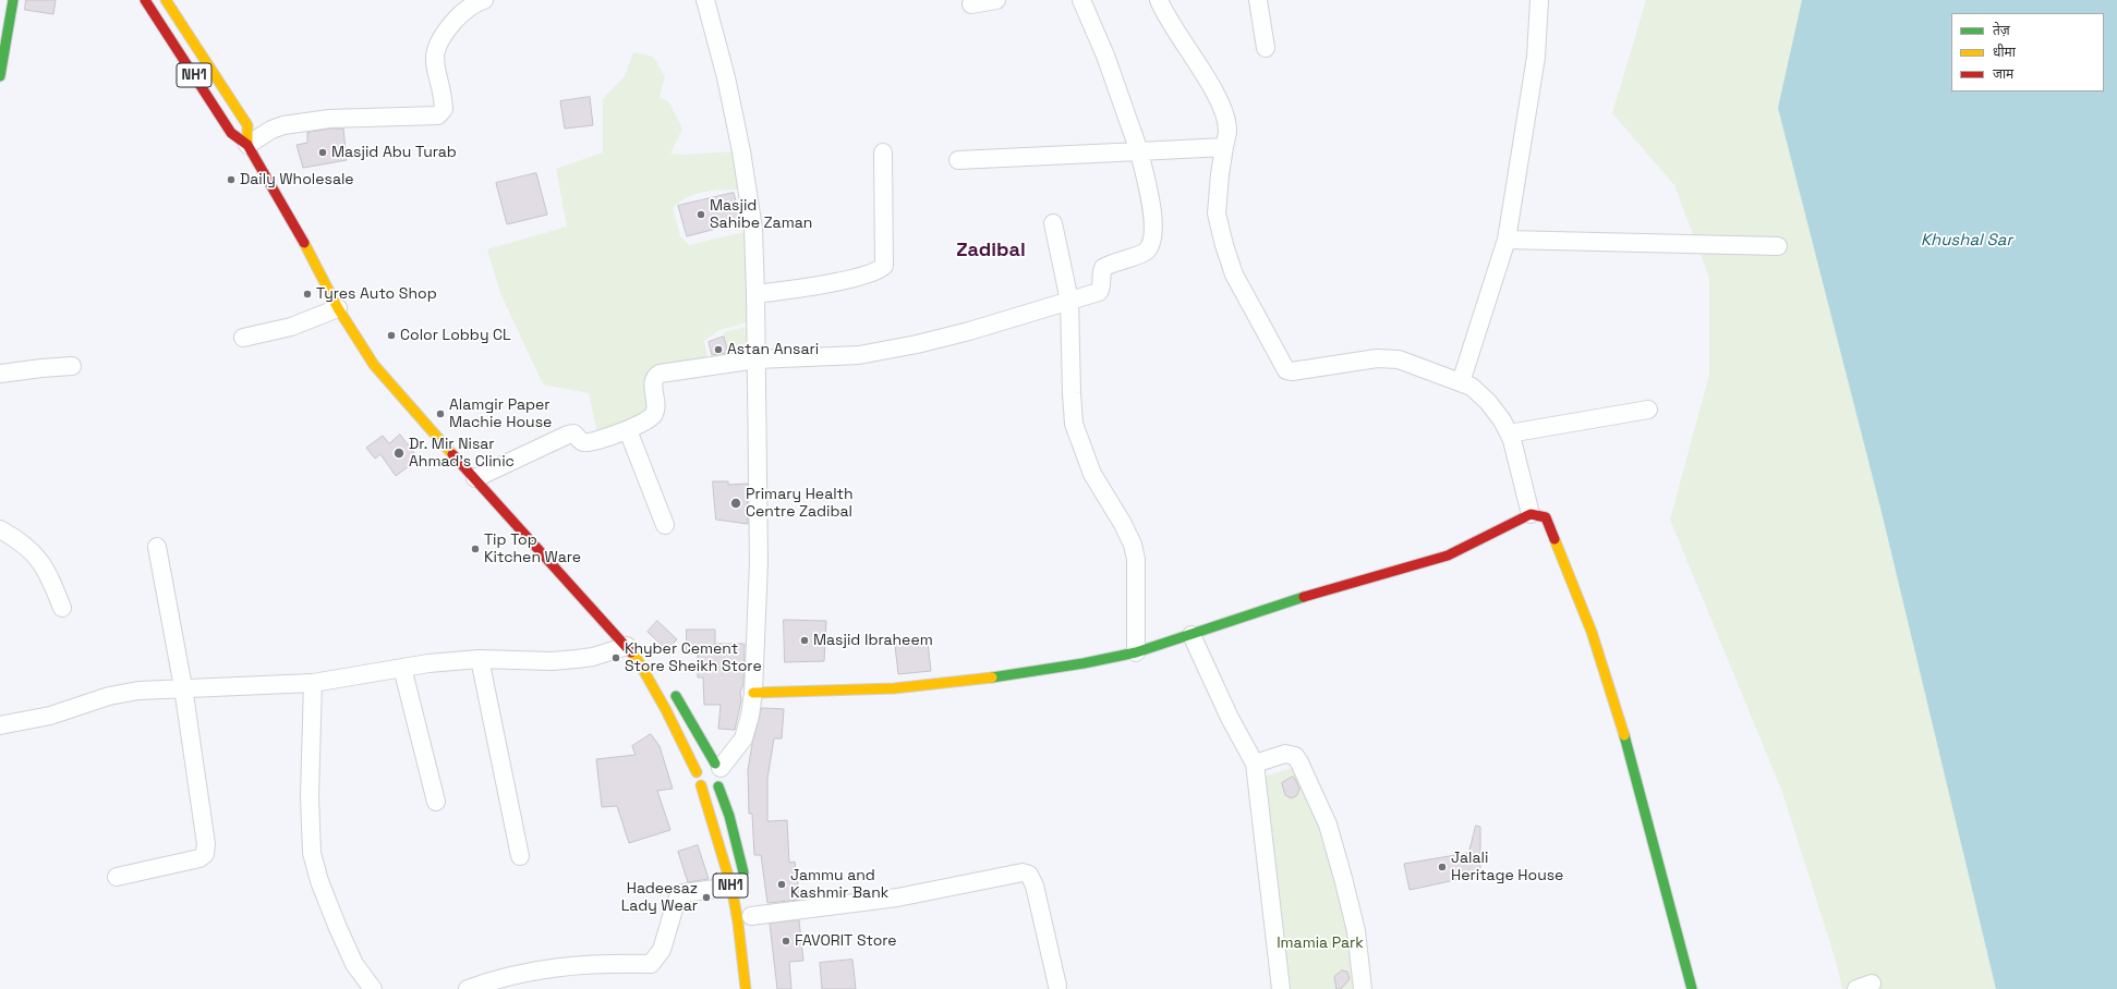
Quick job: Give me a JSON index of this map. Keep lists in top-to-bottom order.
{
  "streets": {
    "main road": ["NH1"]
  },
  "districts": ["Zadibal"],
  "water": ["Khushal Sar"],
  "parks": ["Imamia Park"],
  "places": [
    "Masjid Abu Turab",
    "Daily Wholesale",
    "Masjid Sahibe Zaman",
    "Tyres Auto Shop",
    "Color Lobby CL",
    "Astan Ansari",
    "Alamgir Paper Machie House",
    "Dr. Mir Nisar Ahmad's Clinic",
    "Primary Health Centre Zadibal",
    "Tip Top Kitchen Ware",
    "Masjid Ibraheem",
    "Khyber Cement Store Sheikh Store",
    "Jalali Heritage House",
    "Jammu and Kashmir Bank",
    "Hadeesaz Lady Wear",
    "FAVORIT Store"
  ],
  "legend": ["तेज़", "धीमा", "जाम"]
}
